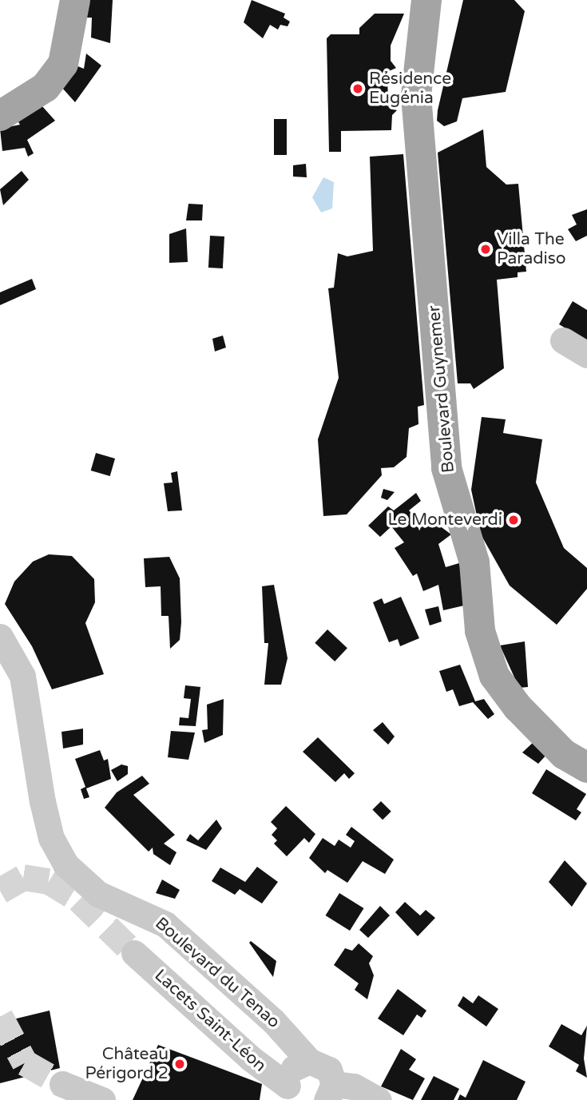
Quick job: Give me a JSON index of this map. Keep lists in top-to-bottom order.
{
  "streets": {
    "main road": ["Boulevard Guynemer"],
    "street": ["Boulevard du Tenao", "Lacets Saint-Léon"]
  },
  "crossings": [
    ["Boulevard du Tenao", "Lacets Saint-Léon"]
  ],
  "places": [
    "Résidence Eugénia",
    "Villa The Paradiso",
    "Le Monteverdi",
    "Château Périgord 2"
  ]
}
